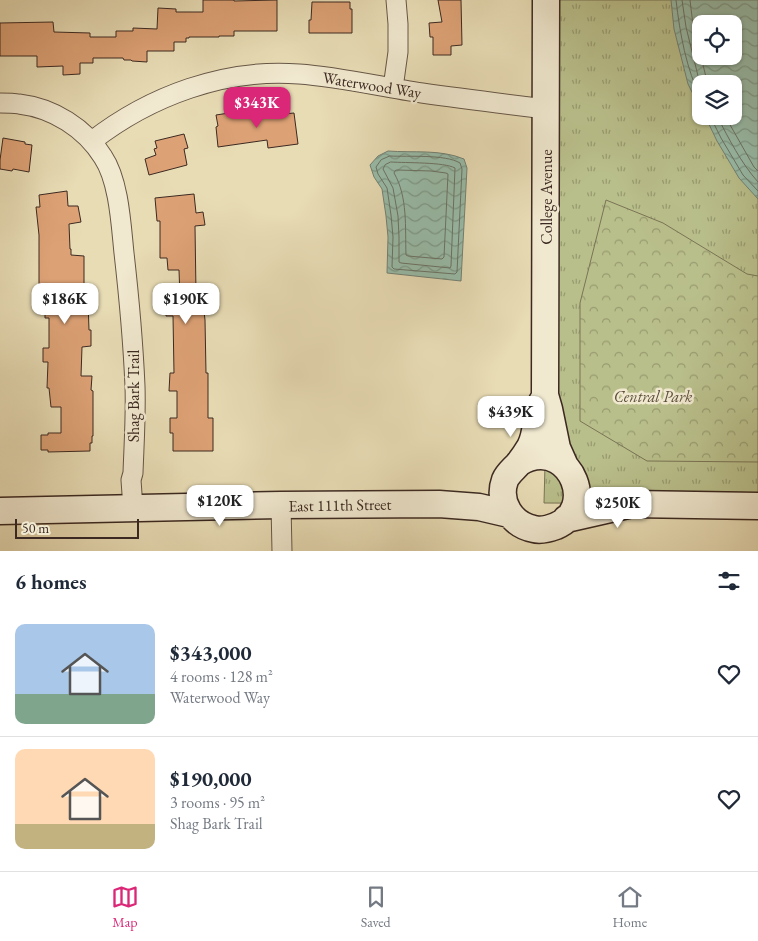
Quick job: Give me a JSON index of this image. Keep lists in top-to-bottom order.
{
  "streets": {
    "main road": ["College Avenue", "East 111th Street"],
    "street": ["Waterwood Way", "Shag Bark Trail"]
  },
  "crossings": [
    ["Waterwood Way", "College Avenue"],
    ["Waterwood Way", "Shag Bark Trail"],
    ["College Avenue", "East 111th Street"],
    ["Shag Bark Trail", "East 111th Street"]
  ],
  "parks": ["Central Park"],
  "scale_bar": "50 m",
  "page": {
    "price": [
      "$343K",
      "$186K",
      "$190K",
      "$439K",
      "$120K",
      "$250K"
    ],
    "scale": "50 m",
    "heading": "6 homes",
    "list": [
      {
        "name": "$343,000",
        "note": "4 rooms · 128 m² · Waterwood Way"
      },
      {
        "name": "$190,000",
        "note": "3 rooms · 95 m² · Shag Bark Trail"
      }
    ],
    "tabs": ["Map", "Saved", "Home"]
  }
}
